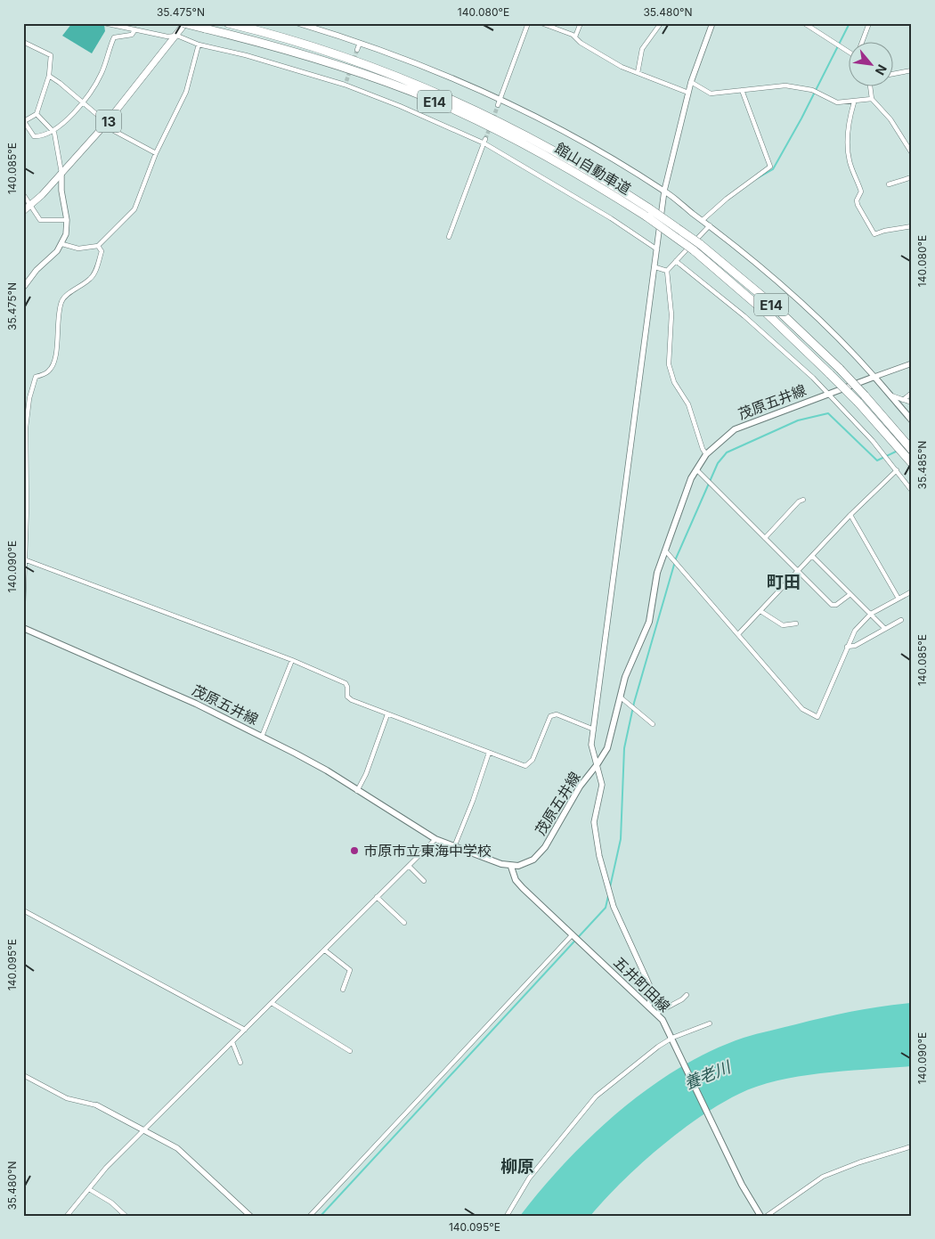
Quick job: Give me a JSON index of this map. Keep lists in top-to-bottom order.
{
  "streets": {
    "highway": ["E14", "館山自動車道"],
    "main road": ["13", "茂原五井線", "五井町田線"]
  },
  "crossings": [
    ["13", "館山自動車道"],
    ["茂原五井線", "五井町田線"]
  ],
  "districts": ["町田", "柳原"],
  "water": ["養老川"],
  "places": ["市原市立東海中学校"],
  "north": "bottom right",
  "coordinates": [
    "35.475°N",
    "140.080°E",
    "35.480°N",
    "140.085°E",
    "35.485°N",
    "140.090°E",
    "140.095°E"
  ]
}
